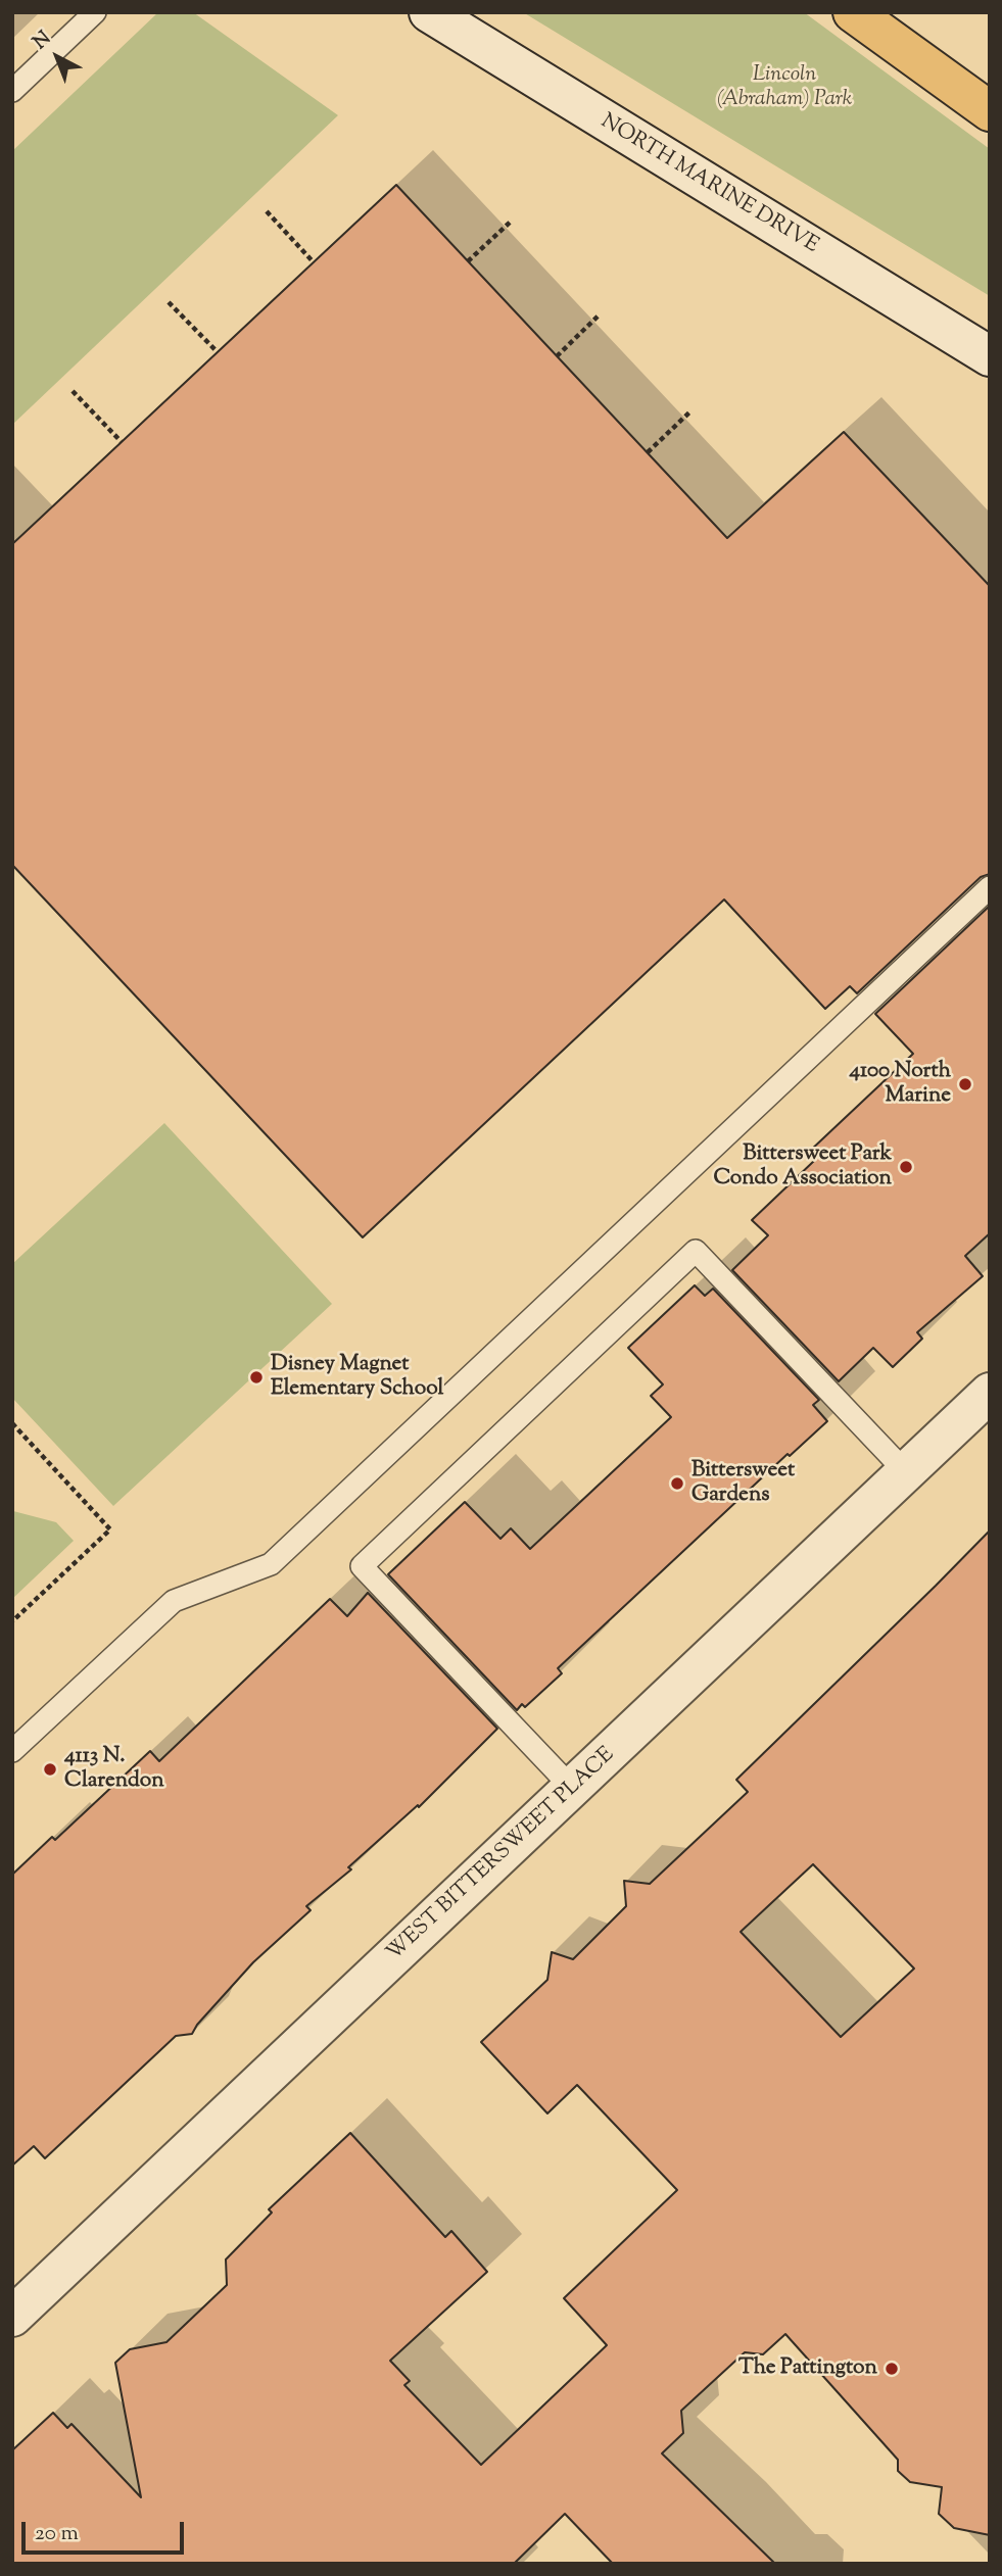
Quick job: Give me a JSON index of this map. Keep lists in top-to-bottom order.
{
  "streets": {
    "street": ["NORTH MARINE DRIVE", "WEST BITTERSWEET PLACE"]
  },
  "parks": ["Lincoln (Abraham) Park"],
  "places": [
    "4100 North Marine",
    "Bittersweet Park Condo Association",
    "Disney Magnet Elementary School",
    "Bittersweet Gardens",
    "4113 N. Clarendon",
    "The Pattington"
  ],
  "scale_bar": "20 m",
  "north": "top left"
}
